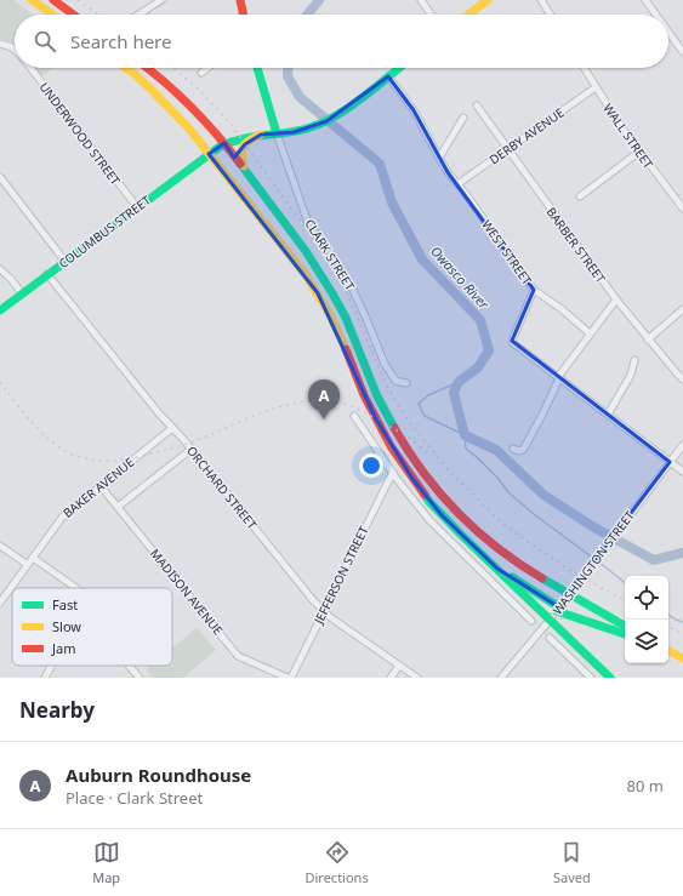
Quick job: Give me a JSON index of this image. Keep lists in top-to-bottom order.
{
  "streets": {
    "main road": ["COLUMBUS STREET", "CLARK STREET"],
    "street": [
      "UNDERWOOD STREET",
      "DERBY AVENUE",
      "WALL STREET",
      "BARBER STREET",
      "WEST STREET",
      "BAKER AVENUE",
      "ORCHARD STREET",
      "WASHINGTON STREET",
      "JEFFERSON STREET",
      "MADISON AVENUE"
    ]
  },
  "crossings": [
    ["UNDERWOOD STREET", "COLUMBUS STREET"],
    ["DERBY AVENUE", "WALL STREET"],
    ["DERBY AVENUE", "BARBER STREET"],
    ["DERBY AVENUE", "WEST STREET"],
    ["COLUMBUS STREET", "ORCHARD STREET"],
    ["WEST STREET", "WASHINGTON STREET"],
    ["BAKER AVENUE", "ORCHARD STREET"],
    ["BAKER AVENUE", "MADISON AVENUE"],
    ["ORCHARD STREET", "JEFFERSON STREET"],
    ["JEFFERSON STREET", "MADISON AVENUE"]
  ],
  "water": ["Owasco River"],
  "legend": ["Fast", "Slow", "Jam"],
  "page": {
    "search": "Search here",
    "pins": "A",
    "heading": "Nearby",
    "list": [
      {
        "mark": "A",
        "name": "Auburn Roundhouse",
        "note": "Place · Clark Street",
        "value": "80 m"
      }
    ],
    "nav": ["Map", "Directions", "Saved"]
  }
}
